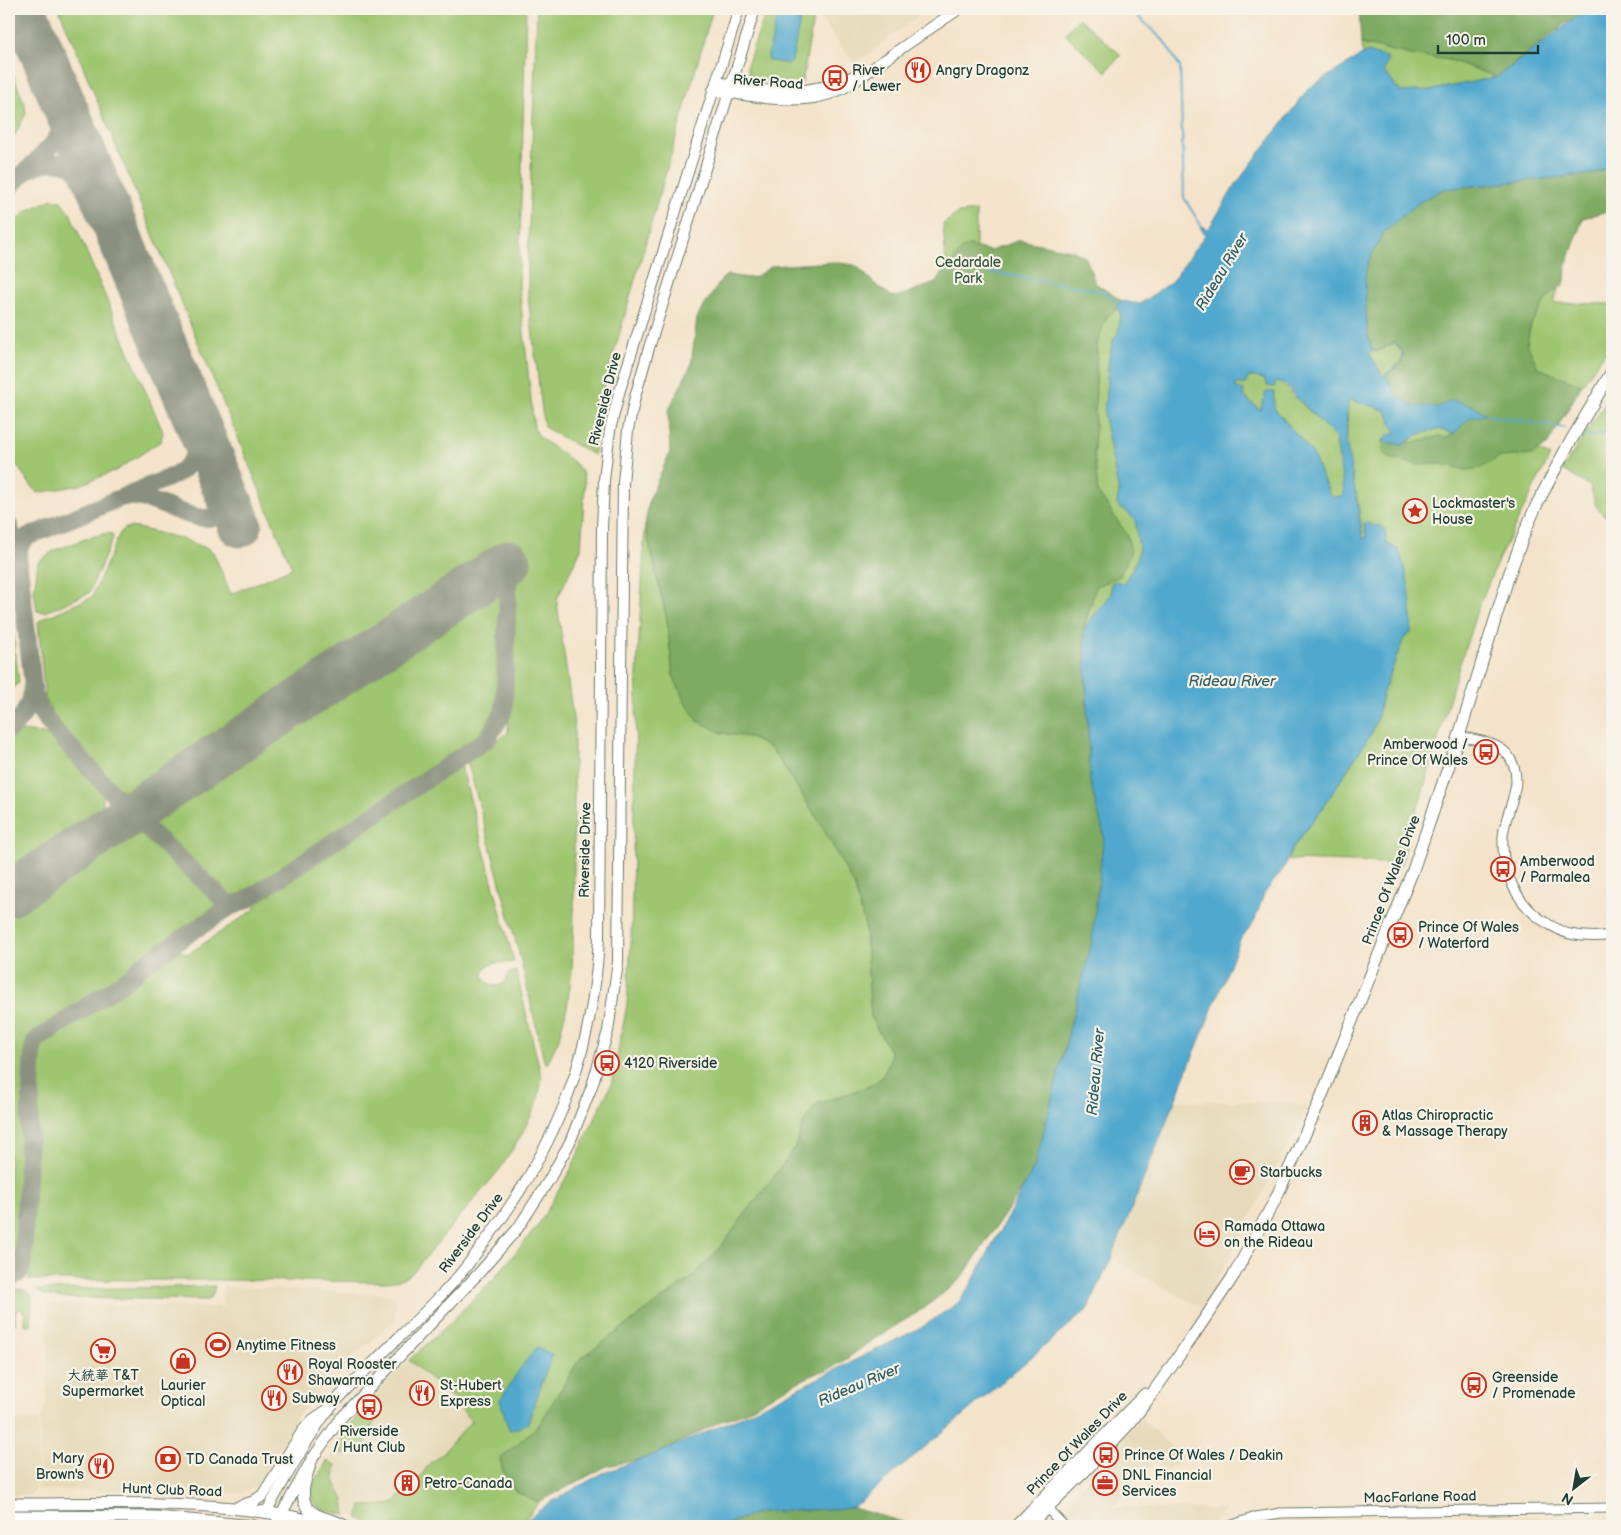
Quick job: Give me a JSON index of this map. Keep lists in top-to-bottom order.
{
  "streets": {
    "main road": [
      "River Road",
      "Riverside Drive",
      "Prince Of Wales Drive",
      "Hunt Club Road"
    ],
    "street": ["MacFarlane Road"]
  },
  "crossings": [
    ["River Road", "Riverside Drive"],
    ["Riverside Drive", "Hunt Club Road"]
  ],
  "water": ["Rideau River"],
  "parks": ["Cedardale Park"],
  "places": {
    "restaurant": [
      "Angry Dragonz",
      "Royal Rooster Shawarma",
      "St-Hubert Express",
      "Subway",
      "Mary Brown's"
    ],
    "bus stop": [
      "River / Lewer",
      "Amberwood / Prince Of Wales",
      "Amberwood / Parmalea",
      "Prince Of Wales / Waterford",
      "4120 Riverside",
      "Greenside / Promenade",
      "Riverside / Hunt Club",
      "Prince Of Wales / Deakin"
    ],
    "place": ["Lockmaster's House"],
    "building": ["Atlas Chiropractic & Massage Therapy", "Petro-Canada"],
    "cafe": ["Starbucks"],
    "hotel": ["Ramada Ottawa on the Rideau"],
    "sports": ["Anytime Fitness"],
    "supermarket": ["大統華 T&T Supermarket"],
    "shop": ["Laurier Optical"],
    "bank": ["TD Canada Trust"],
    "office": ["DNL Financial Services"]
  },
  "scale_bar": "100 m",
  "north": "bottom left"
}
